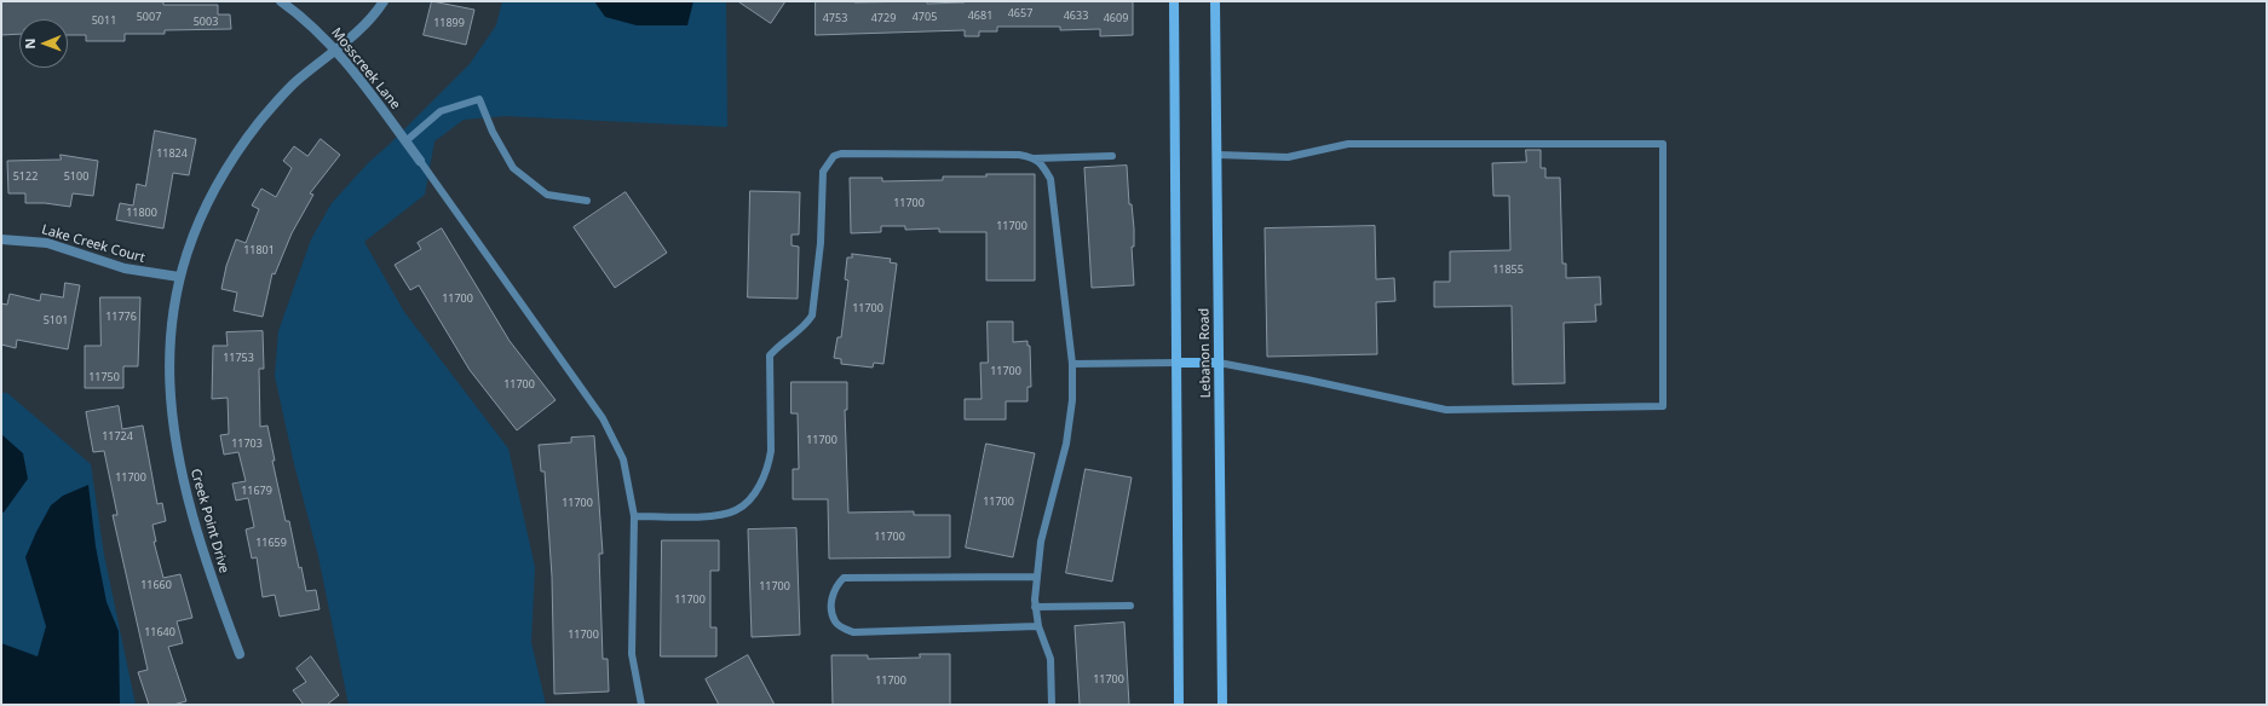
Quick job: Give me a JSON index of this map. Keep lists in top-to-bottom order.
{
  "streets": {
    "main road": ["Lebanon Road"],
    "street": ["Mosscreek Lane", "Lake Creek Court", "Creek Point Drive"]
  },
  "crossings": [
    ["Mosscreek Lane", "Creek Point Drive"],
    ["Lake Creek Court", "Creek Point Drive"]
  ],
  "house_numbers": [
    "4657",
    "4681",
    "4633",
    "5007",
    "4705",
    "4753",
    "4729",
    "4609",
    "5011",
    "5003",
    "11899",
    "11824",
    "5122",
    "5100",
    "11700",
    "11800",
    "11700",
    "11801",
    "11855",
    "11700",
    "11700",
    "11776",
    "5101",
    "11753",
    "11700",
    "11750",
    "11700",
    "11724",
    "11700",
    "11703",
    "11700",
    "11679",
    "11700",
    "11700",
    "11700",
    "11659",
    "11660",
    "11700",
    "11700",
    "11640",
    "11700",
    "11700",
    "11700"
  ],
  "north": "left"
}
